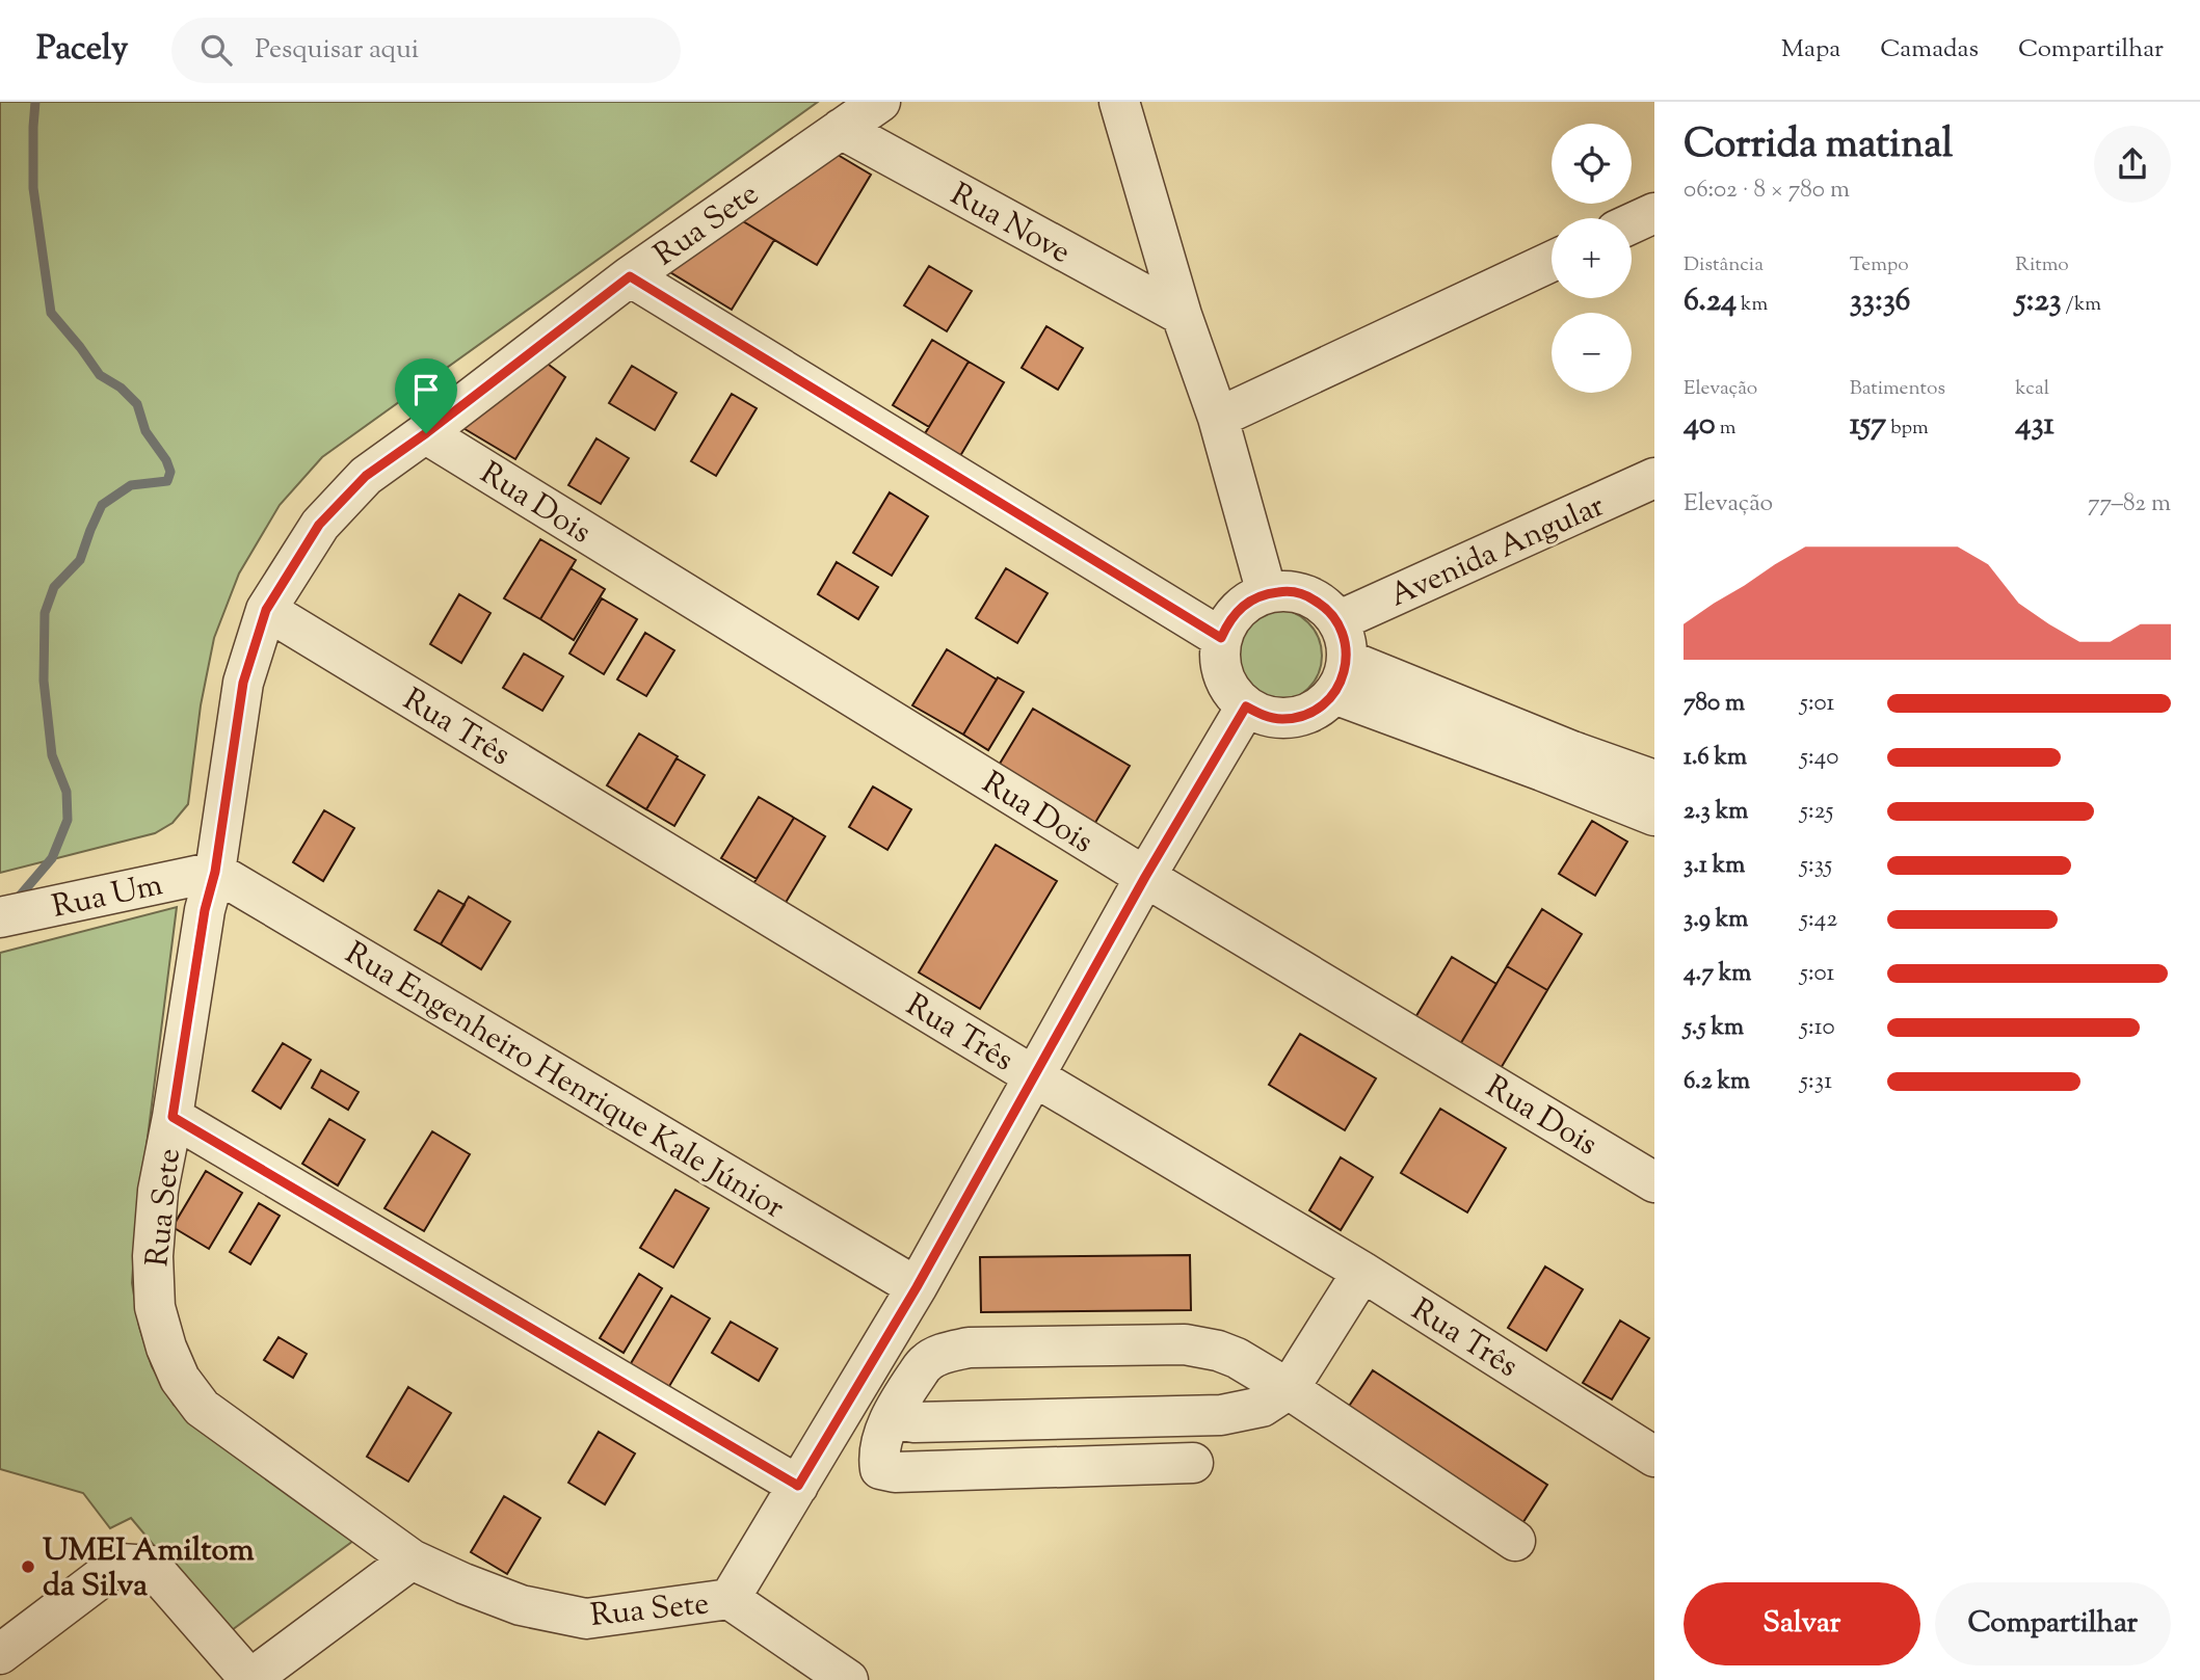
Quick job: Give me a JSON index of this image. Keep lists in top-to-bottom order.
{
  "streets": {
    "street": [
      "Rua Nove",
      "Rua Sete",
      "Rua Dois",
      "Avenida Angular",
      "Rua Três",
      "Rua Um",
      "Rua Engenheiro Henrique Kale Júnior"
    ]
  },
  "crossings": [
    ["Rua Nove", "Rua Sete"],
    ["Rua Sete", "Rua Dois"],
    ["Rua Sete", "Rua Três"],
    ["Rua Sete", "Rua Um"],
    ["Rua Sete", "Rua Engenheiro Henrique Kale Júnior"],
    ["Rua Um", "Rua Engenheiro Henrique Kale Júnior"]
  ],
  "places": ["UMEI Amiltom da Silva"],
  "page": {
    "header": "Pacely",
    "search": "Pesquisar aqui",
    "nav": ["Mapa", "Camadas", "Compartilhar"],
    "heading": ["Corrida matinal", "06:02 · 8 × 780 m"],
    "map_buttons": ["+", "−"],
    "stats": [
      ["Distância", "6.24 km"],
      ["Tempo", "33:36"],
      ["Ritmo", "5:23 /km"],
      ["Elevação", "40 m"],
      ["Batimentos", "157 bpm"],
      ["kcal", "431"]
    ],
    "chart": ["Elevação", "77–82 m"],
    "list": [
      {
        "name": "780 m",
        "note": "5:01"
      },
      {
        "name": "1.6 km",
        "note": "5:40"
      },
      {
        "name": "2.3 km",
        "note": "5:25"
      },
      {
        "name": "3.1 km",
        "note": "5:35"
      },
      {
        "name": "3.9 km",
        "note": "5:42"
      },
      {
        "name": "4.7 km",
        "note": "5:01"
      },
      {
        "name": "5.5 km",
        "note": "5:10"
      },
      {
        "name": "6.2 km",
        "note": "5:31"
      }
    ],
    "buttons": ["Salvar", "Compartilhar"]
  }
}
